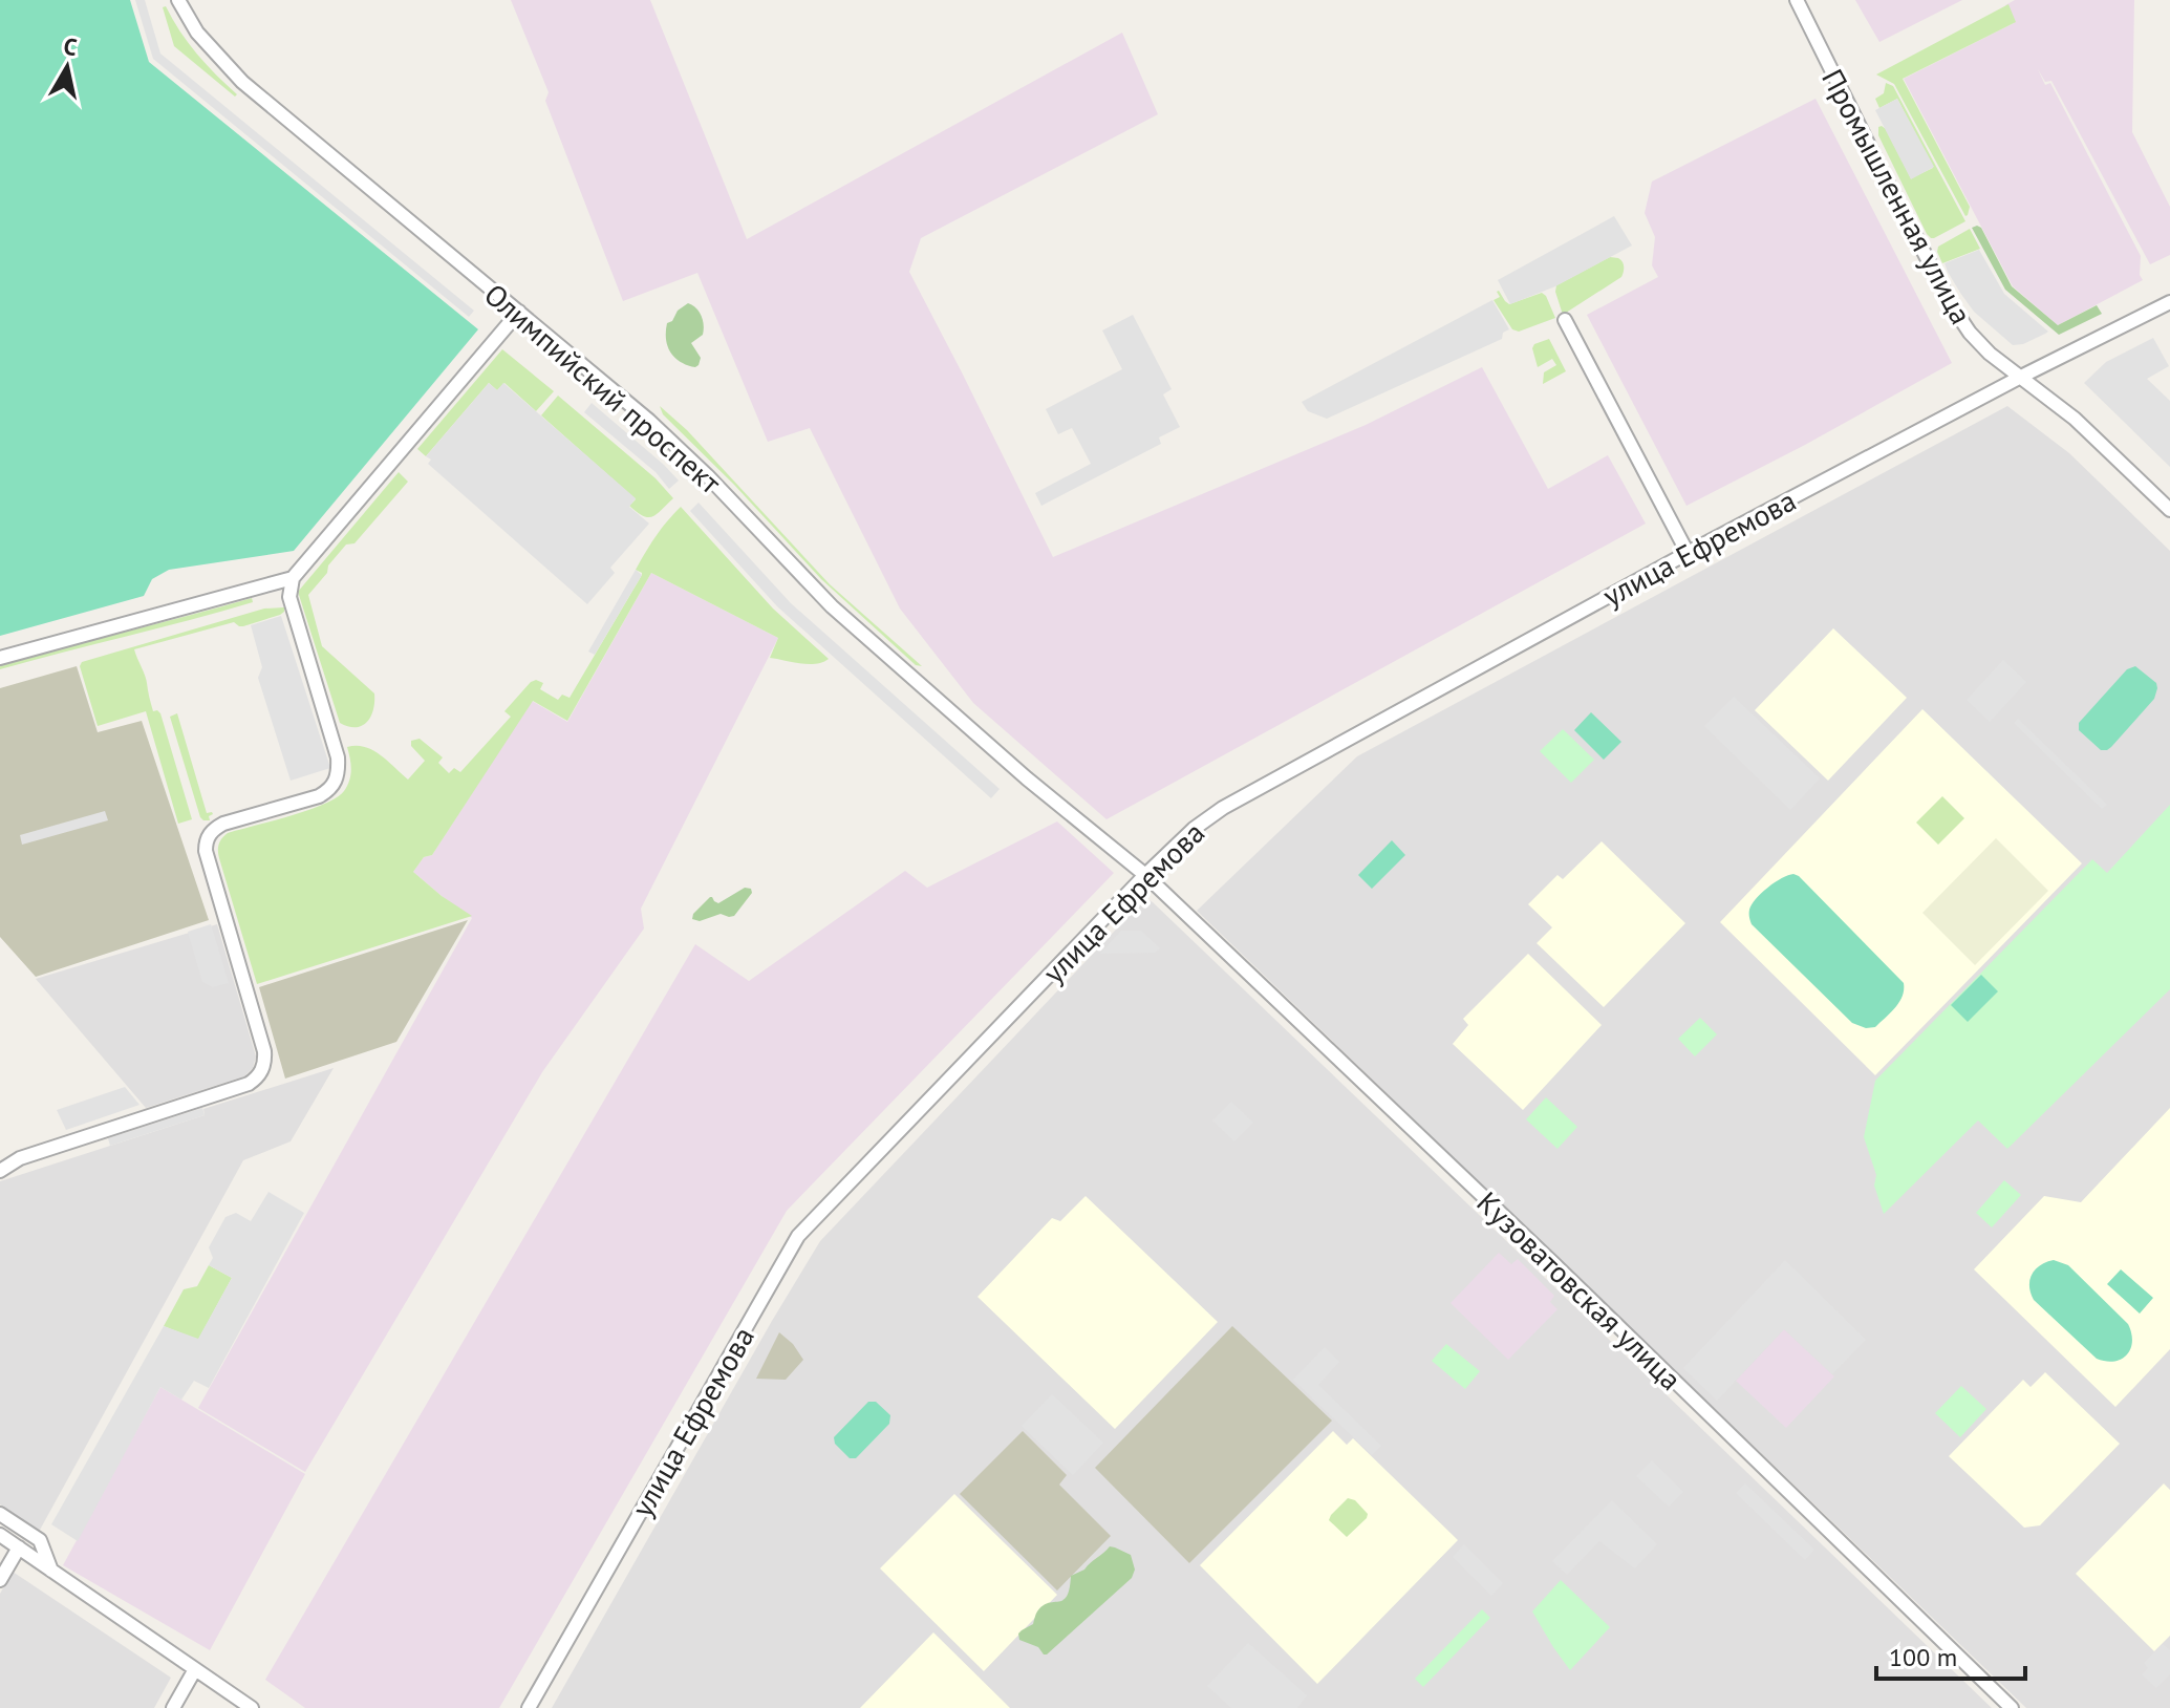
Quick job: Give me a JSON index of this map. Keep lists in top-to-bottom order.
{
  "streets": {
    "street": [
      "Промышленная улица",
      "Олимпийский проспект",
      "улица Ефремова",
      "Кузоватовская улица"
    ]
  },
  "crossings": [
    ["Промышленная улица", "улица Ефремова"],
    ["Олимпийский проспект", "улица Ефремова"],
    ["Олимпийский проспект", "Кузоватовская улица"],
    ["улица Ефремова", "Кузоватовская улица"]
  ],
  "scale_bar": "100 m",
  "north": "top"
}
